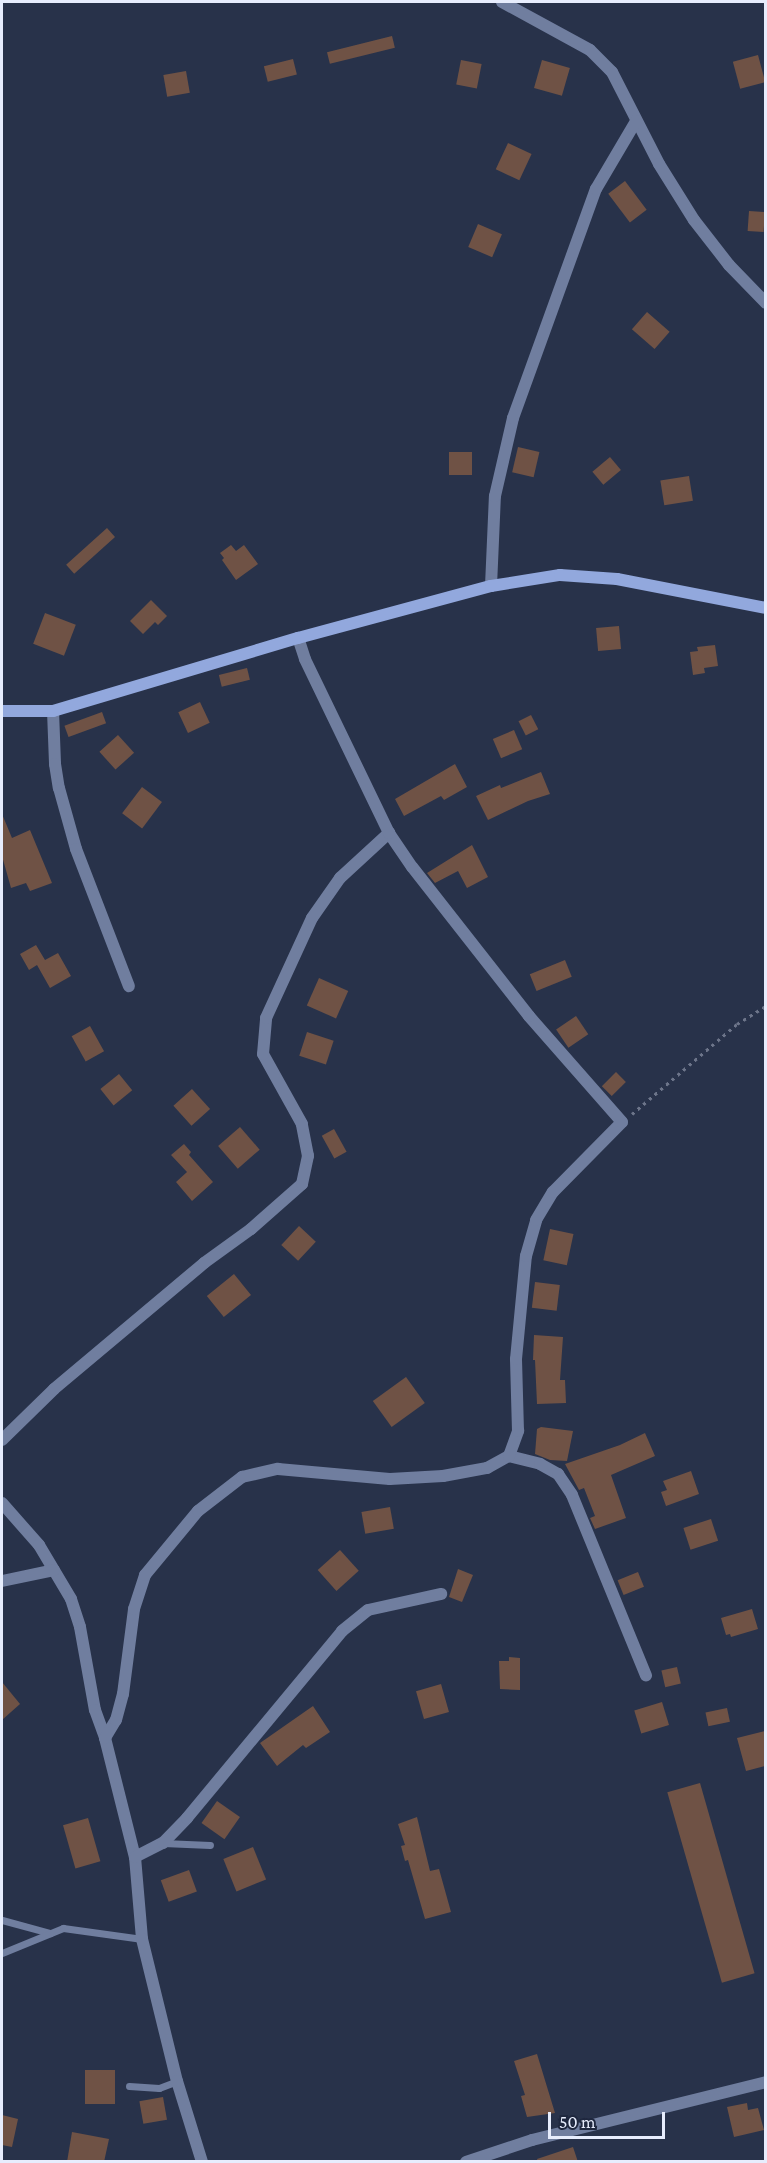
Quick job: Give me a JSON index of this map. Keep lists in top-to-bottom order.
{
  "scale_bar": "50 m"
}
